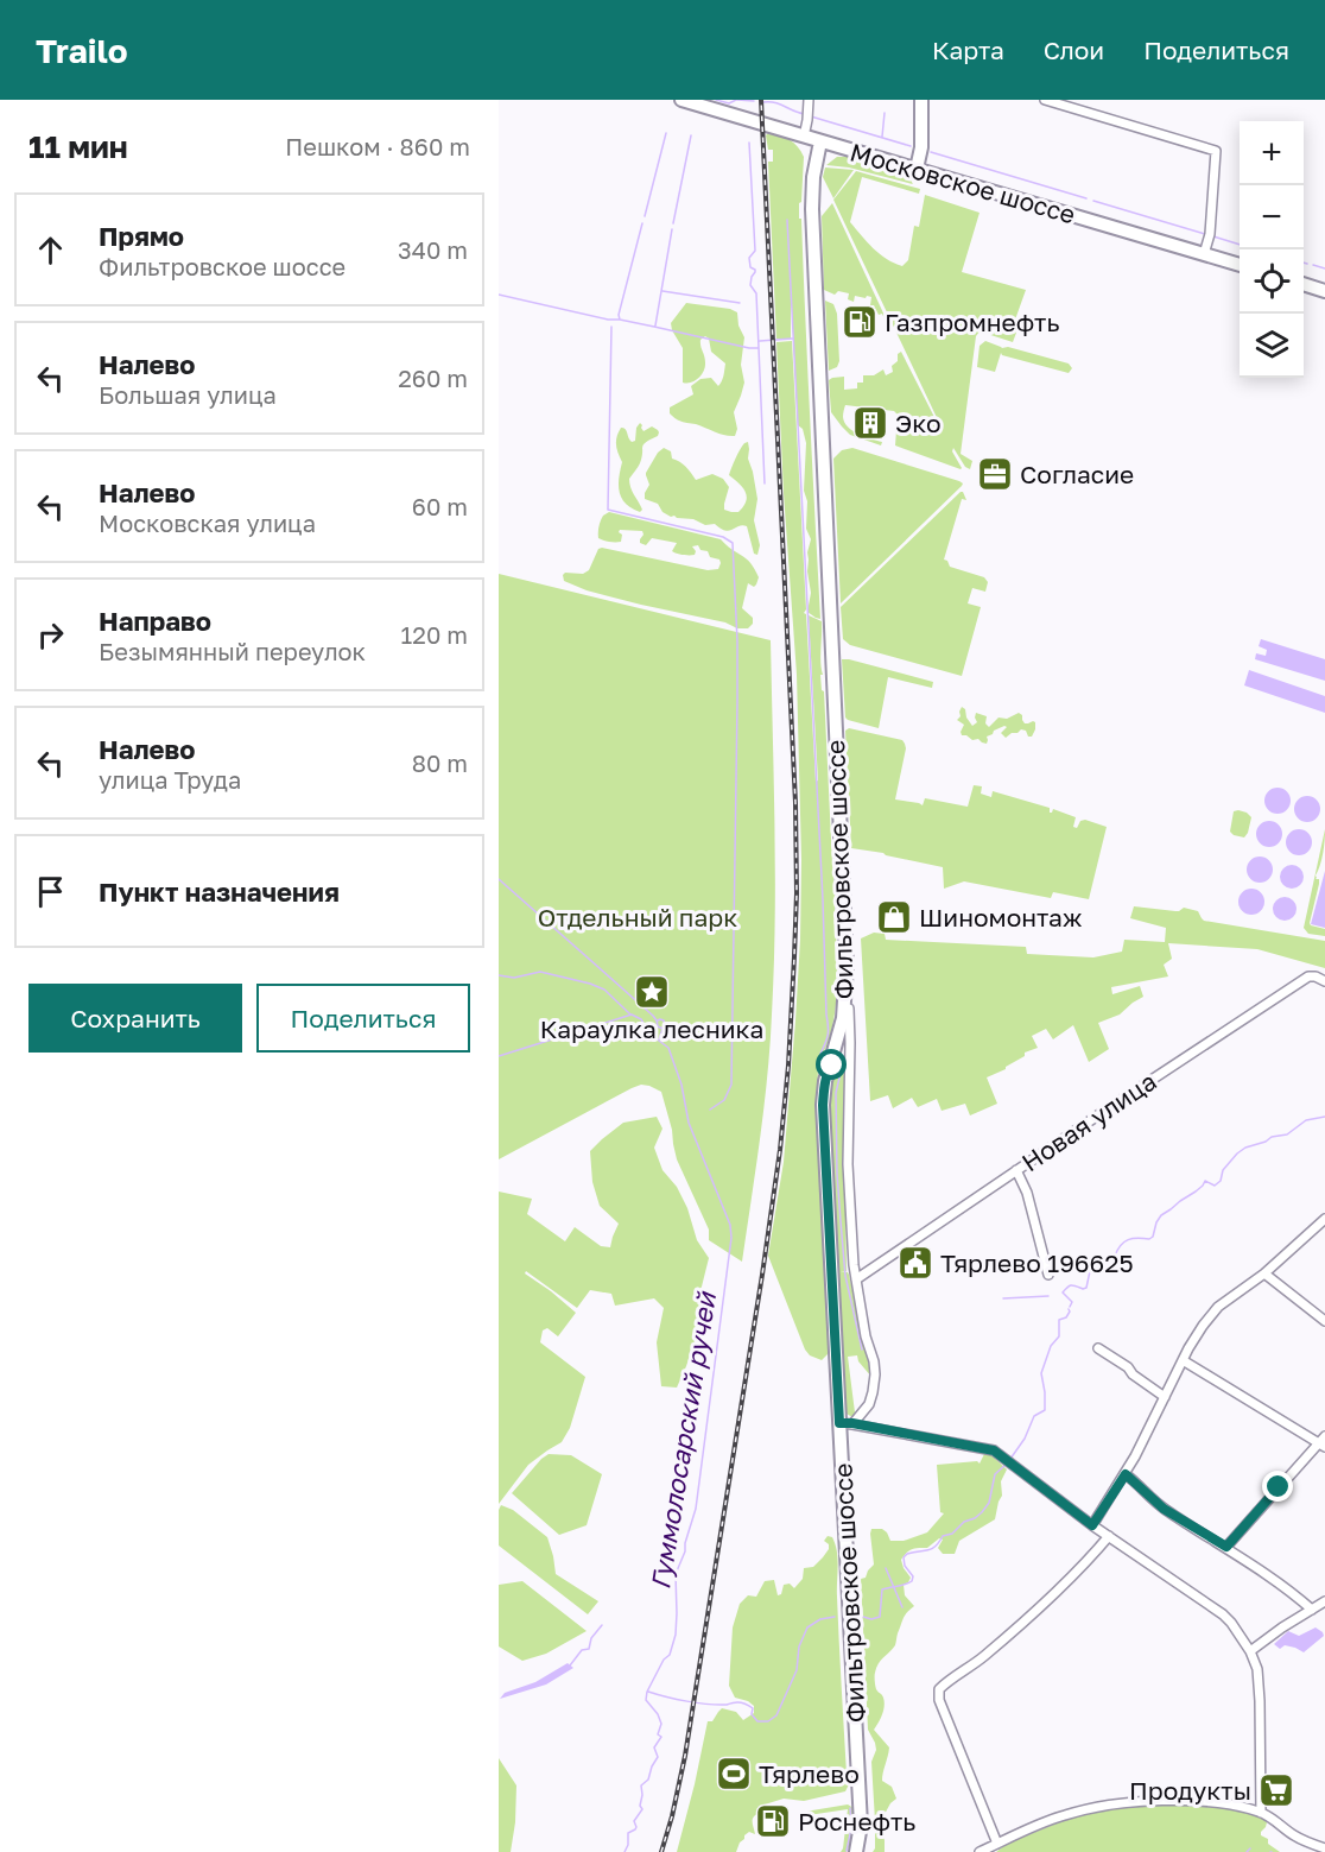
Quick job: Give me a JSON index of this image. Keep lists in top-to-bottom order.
{
  "streets": {
    "main road": ["Московское шоссе", "Фильтровское шоссе"],
    "street": ["Новая улица"]
  },
  "crossings": [
    ["Московское шоссе", "Фильтровское шоссе"]
  ],
  "water": ["Гуммолосарский ручей"],
  "parks": ["Отдельный парк"],
  "places": {
    "fuel station": ["Газпромнефть", "Роснефть"],
    "building": ["Эко"],
    "office": ["Согласие"],
    "shop": ["Шиномонтаж"],
    "place": ["Караулка лесника"],
    "public building": ["Тярлево 196625"],
    "sports": ["Тярлево"],
    "supermarket": ["Продукты"]
  },
  "page": {
    "header": "Trailo",
    "nav": ["Карта", "Слои", "Поделиться"],
    "heading": ["11 мин", "Пешком · 860 m"],
    "map_buttons": ["+", "−"],
    "list": [
      ["Прямо", "Фильтровское шоссе", "340 m"],
      ["Налево", "Большая улица", "260 m"],
      ["Налево", "Московская улица", "60 m"],
      ["Направо", "Безымянный переулок", "120 m"],
      ["Налево", "улица Труда", "80 m"],
      "Пункт назначения"
    ],
    "buttons": ["Сохранить", "Поделиться"]
  }
}
